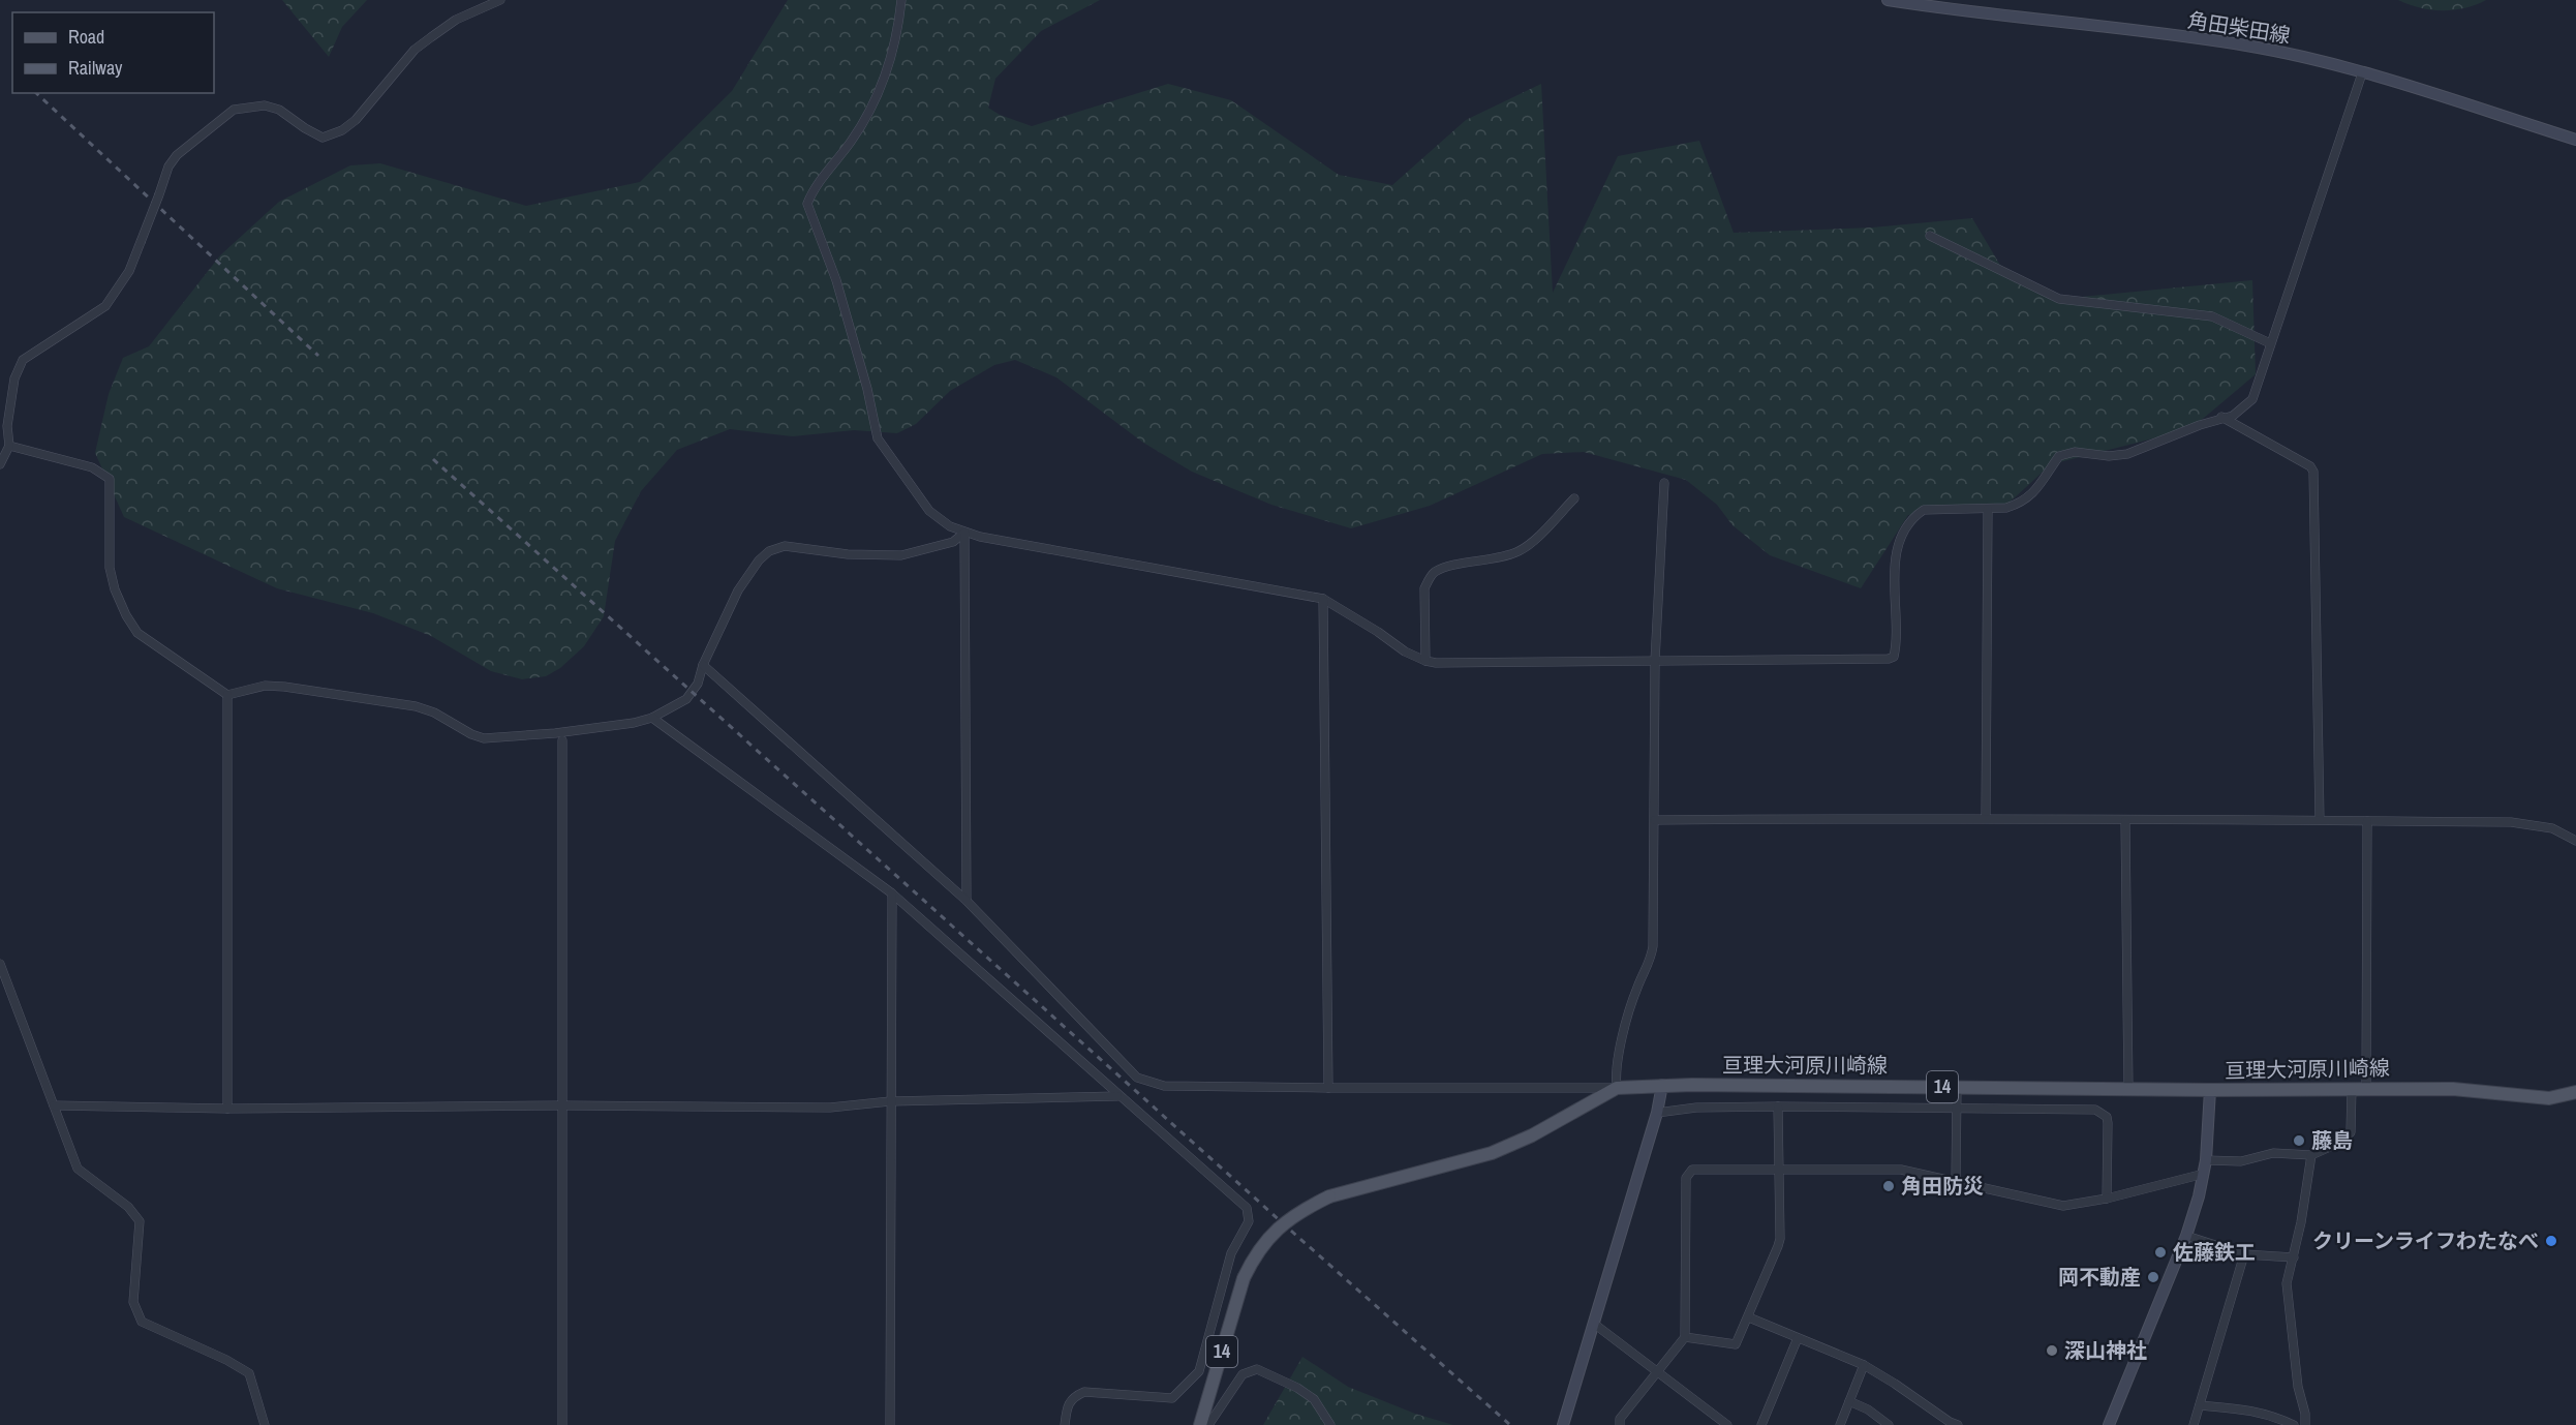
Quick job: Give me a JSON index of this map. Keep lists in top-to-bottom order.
{
  "streets": {
    "main road": ["角田柴田線", "亘理大河原川崎線", "14"]
  },
  "places": [
    "藤島",
    "角田防災",
    "クリーンライフわたなべ",
    "佐藤鉄工",
    "岡不動産",
    "深山神社"
  ],
  "legend": ["Road", "Railway"]
}
